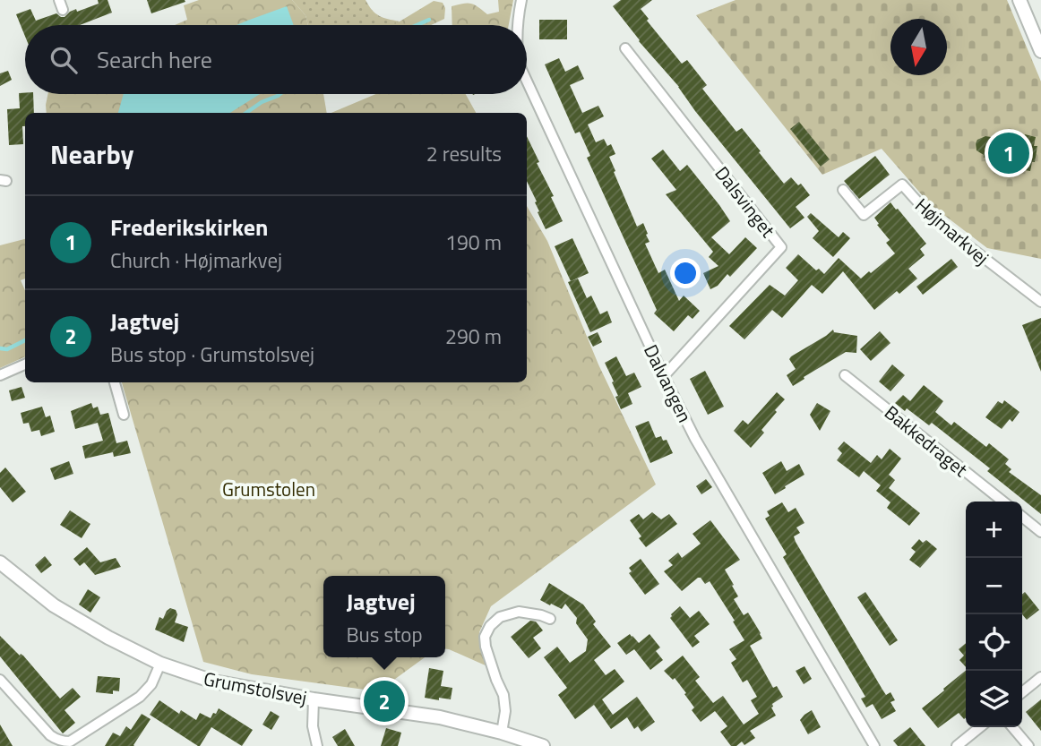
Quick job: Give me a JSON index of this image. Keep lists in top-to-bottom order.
{
  "streets": {
    "street": [
      "Dalsvinget",
      "Højmarkvej",
      "Dalvangen",
      "Bakkedraget",
      "Grumstolsvej"
    ]
  },
  "crossings": [
    ["Dalsvinget", "Dalvangen"]
  ],
  "parks": ["Grumstolen"],
  "north": "bottom",
  "page": {
    "search": "Search here",
    "heading": ["Nearby", "2 results"],
    "pins": ["1", "2"],
    "list": [
      {
        "mark": "1",
        "name": "Frederikskirken",
        "note": "Church · Højmarkvej",
        "value": "190 m"
      },
      {
        "mark": "2",
        "name": "Jagtvej",
        "note": "Bus stop · Grumstolsvej",
        "value": "290 m"
      }
    ],
    "map_buttons": ["+", "−"],
    "popup": ["Jagtvej", "Bus stop"]
  }
}
